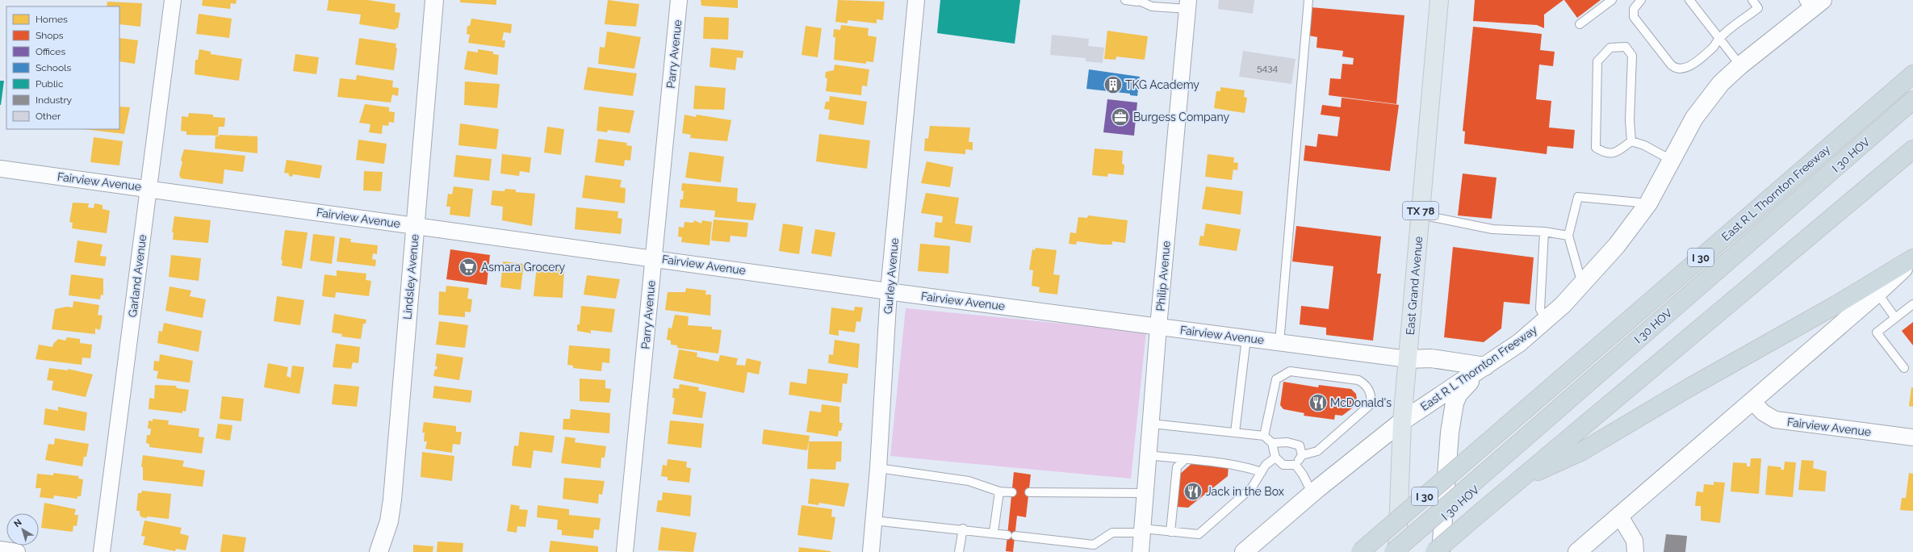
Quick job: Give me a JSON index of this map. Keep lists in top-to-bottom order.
{
  "streets": {
    "highway": ["I 30 HOV", "East R L Thornton Freeway", "I 30"],
    "main road": ["TX 78", "Lindsley Avenue", "East Grand Avenue"],
    "street": [
      "Parry Avenue",
      "Fairview Avenue",
      "Garland Avenue",
      "Gurley Avenue",
      "Philip Avenue"
    ]
  },
  "crossings": [
    ["Parry Avenue", "Fairview Avenue"],
    ["Fairview Avenue", "Garland Avenue"],
    ["Fairview Avenue", "Gurley Avenue"],
    ["Fairview Avenue", "Philip Avenue"],
    ["Fairview Avenue", "Lindsley Avenue"],
    ["Fairview Avenue", "East Grand Avenue"],
    ["East R L Thornton Freeway", "East Grand Avenue"]
  ],
  "places": {
    "building": ["TKG Academy"],
    "office": ["Burgess Company"],
    "supermarket": ["Asmara Grocery"],
    "restaurant": ["McDonald's", "Jack in the Box"]
  },
  "house_numbers": ["5434"],
  "legend": [
    "Homes",
    "Shops",
    "Offices",
    "Schools",
    "Public",
    "Industry",
    "Other"
  ],
  "north": "top left"
}
